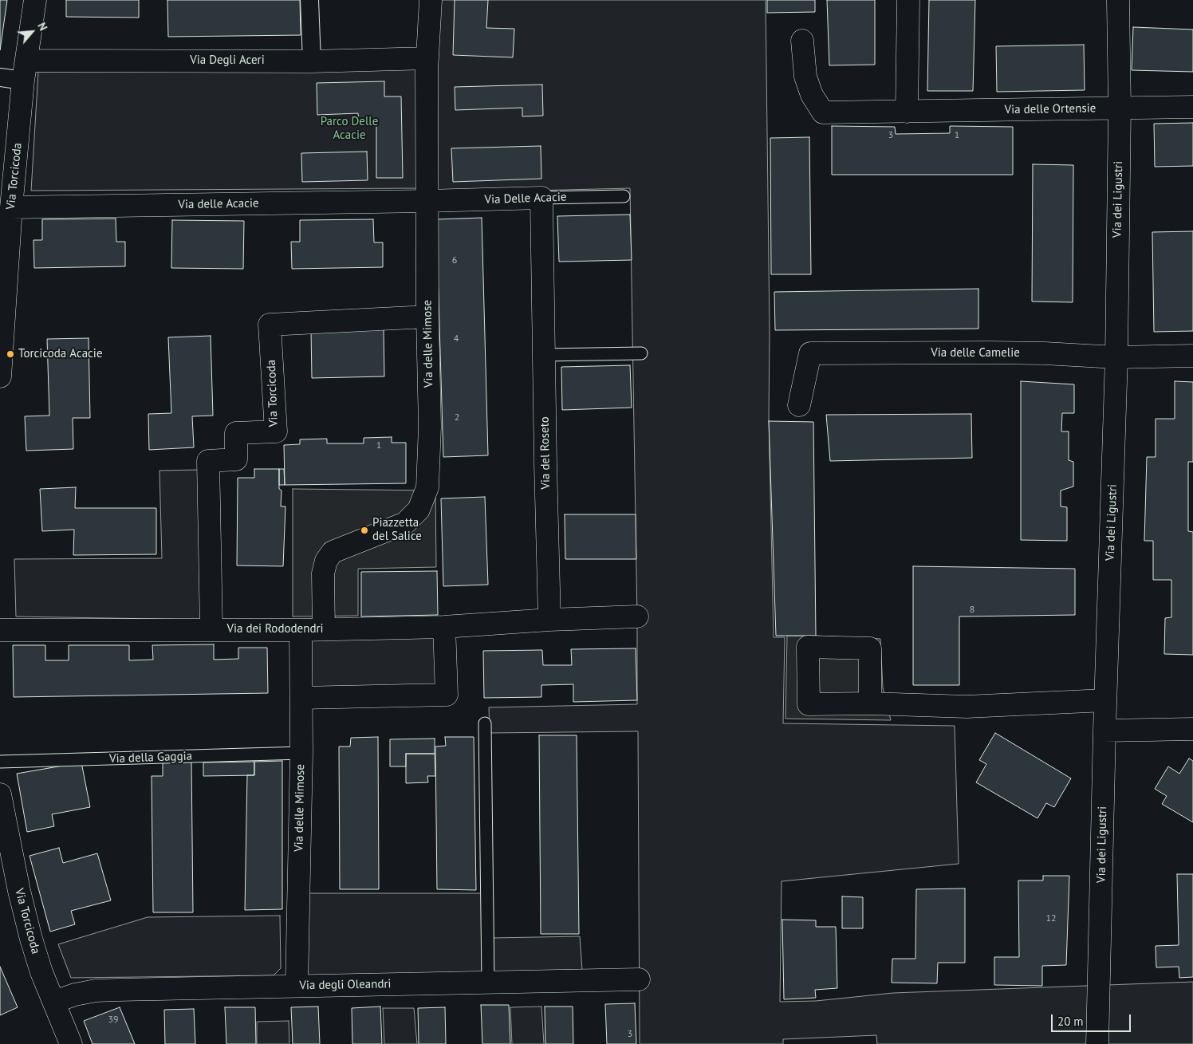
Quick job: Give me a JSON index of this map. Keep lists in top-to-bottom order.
{
  "streets": {
    "street": [
      "Via Degli Aceri",
      "Via delle Ortensie",
      "Via Torcicoda",
      "Via Delle Acacie",
      "Via dei Ligustri",
      "Via delle Acacie",
      "Via delle Mimose",
      "Via delle Camelie",
      "Via del Roseto",
      "Via dei Rododendri",
      "Via degli Oleandri"
    ],
    "lane": ["Via della Gaggia"]
  },
  "crossings": [
    ["Via Degli Aceri", "Via Torcicoda"],
    ["Via Degli Aceri", "Via delle Mimose"],
    ["Via delle Ortensie", "Via dei Ligustri"],
    ["Via Torcicoda", "Via delle Acacie"],
    ["Via Torcicoda", "Via delle Mimose"],
    ["Via Torcicoda", "Via dei Rododendri"],
    ["Via Torcicoda", "Via degli Oleandri"],
    ["Via Delle Acacie", "Via delle Acacie"],
    ["Via Delle Acacie", "Via delle Mimose"],
    ["Via Delle Acacie", "Via del Roseto"],
    ["Via dei Ligustri", "Via delle Camelie"],
    ["Via delle Acacie", "Via delle Mimose"],
    ["Via delle Mimose", "Via dei Rododendri"],
    ["Via delle Mimose", "Via della Gaggia"],
    ["Via delle Mimose", "Via degli Oleandri"],
    ["Via del Roseto", "Via dei Rododendri"]
  ],
  "parks": ["Parco Delle Acacie"],
  "places": ["Torcicoda Acacie", "Piazzetta del Salice"],
  "house_numbers": [
    "3",
    "1",
    "6",
    "4",
    "2",
    "1",
    "8",
    "12",
    "39",
    "3"
  ],
  "scale_bar": "20 m",
  "north": "top right"
}
